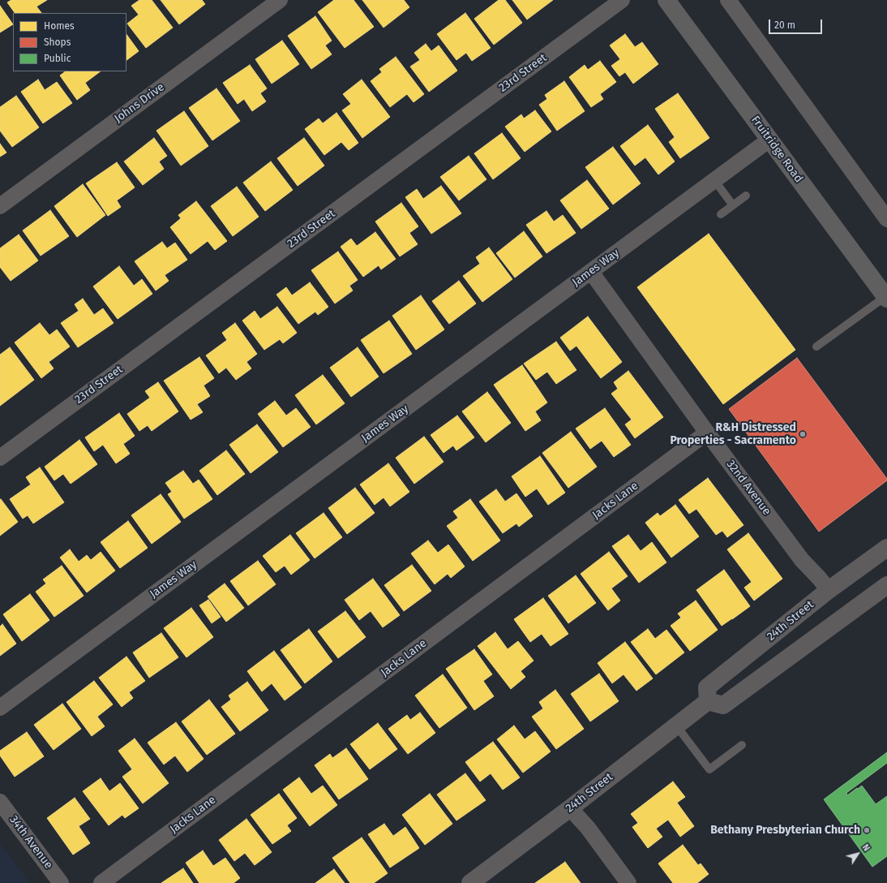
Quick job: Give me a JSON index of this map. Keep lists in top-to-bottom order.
{
  "streets": {
    "main road": ["Fruitridge Road"],
    "street": [
      "23rd Street",
      "Johns Drive",
      "James Way",
      "32nd Avenue",
      "Jacks Lane",
      "24th Street",
      "34th Avenue"
    ]
  },
  "crossings": [
    ["Fruitridge Road", "James Way"],
    ["James Way", "32nd Avenue"],
    ["32nd Avenue", "Jacks Lane"],
    ["32nd Avenue", "24th Street"]
  ],
  "places": ["R&H Distressed Properties - Sacramento", "Bethany Presbyterian Church"],
  "legend": ["Homes", "Shops", "Public"],
  "scale_bar": "20 m",
  "north": "top right"
}
